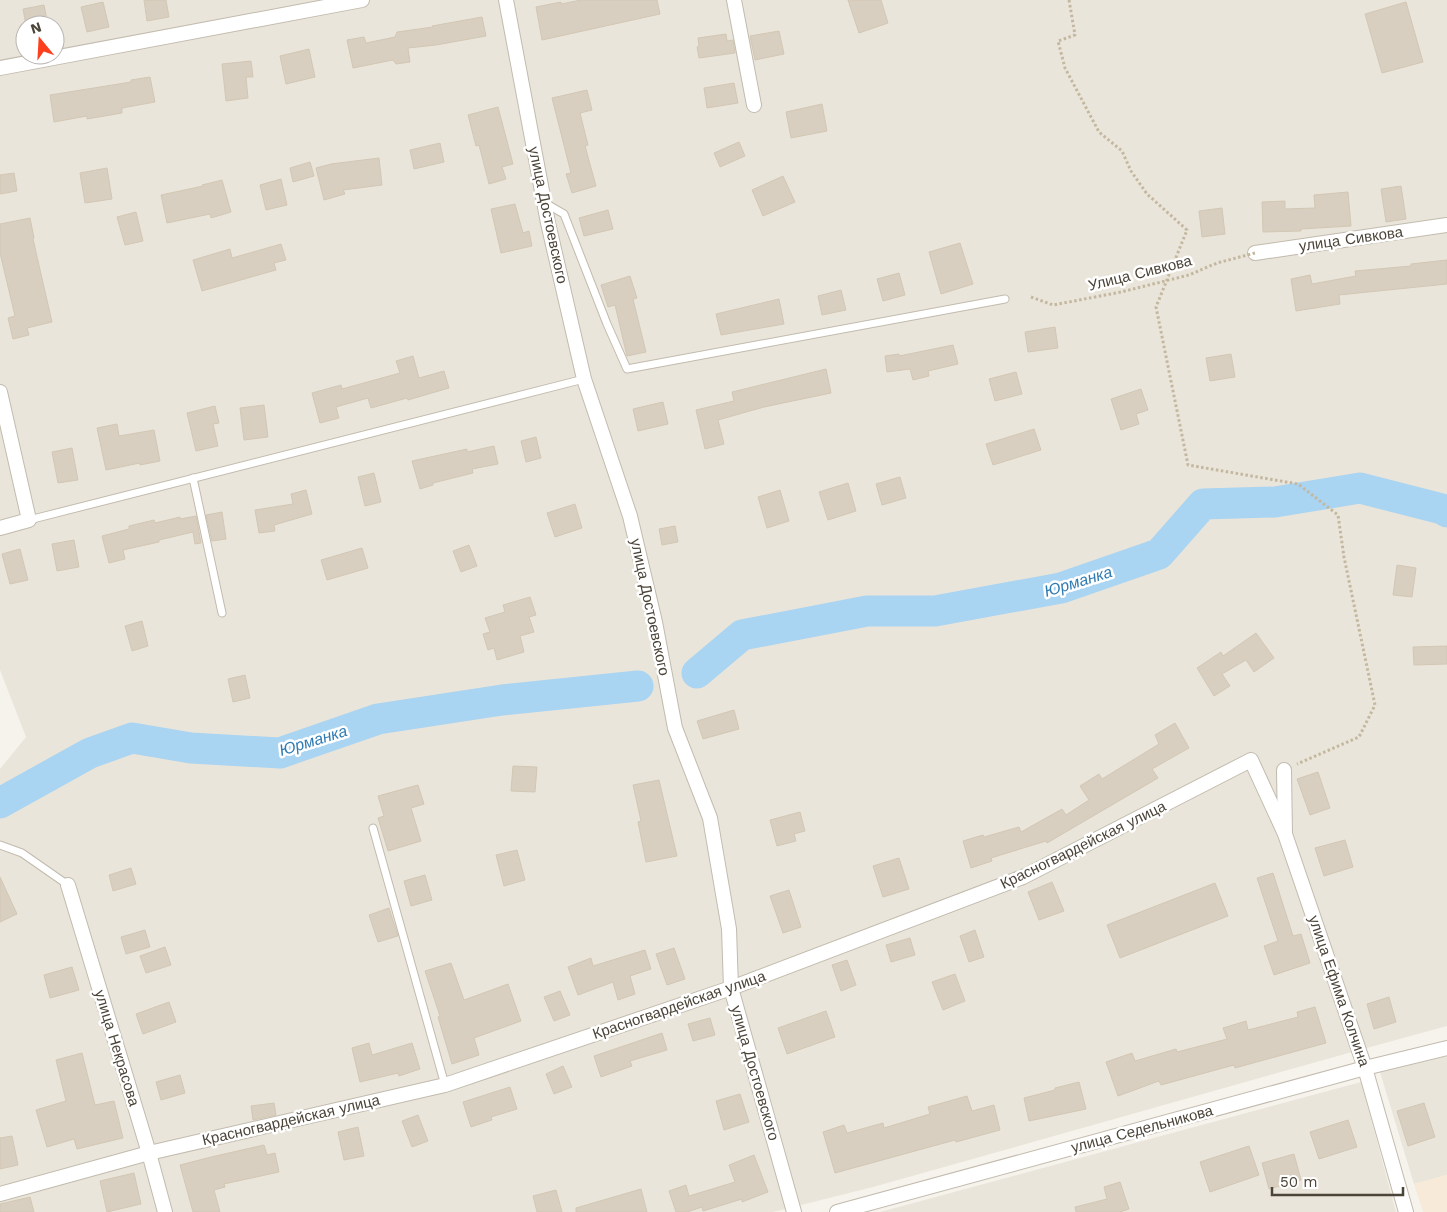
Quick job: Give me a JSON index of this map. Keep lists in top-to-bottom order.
{
  "streets": {
    "street": [
      "улица Достоевского",
      "улица Сивкова",
      "Красногвардейская улица",
      "улица Ефима Колчина",
      "улица Некрасова",
      "улица Седельникова"
    ],
    "path": ["Улица Сивкова"]
  },
  "crossings": [
    ["улица Достоевского", "Красногвардейская улица"],
    ["улица Сивкова", "Улица Сивкова"],
    ["Красногвардейская улица", "улица Ефима Колчина"],
    ["Красногвардейская улица", "улица Некрасова"],
    ["улица Ефима Колчина", "улица Седельникова"]
  ],
  "water": ["Юрманка"],
  "scale_bar": "50 m",
  "north": "top"
}
